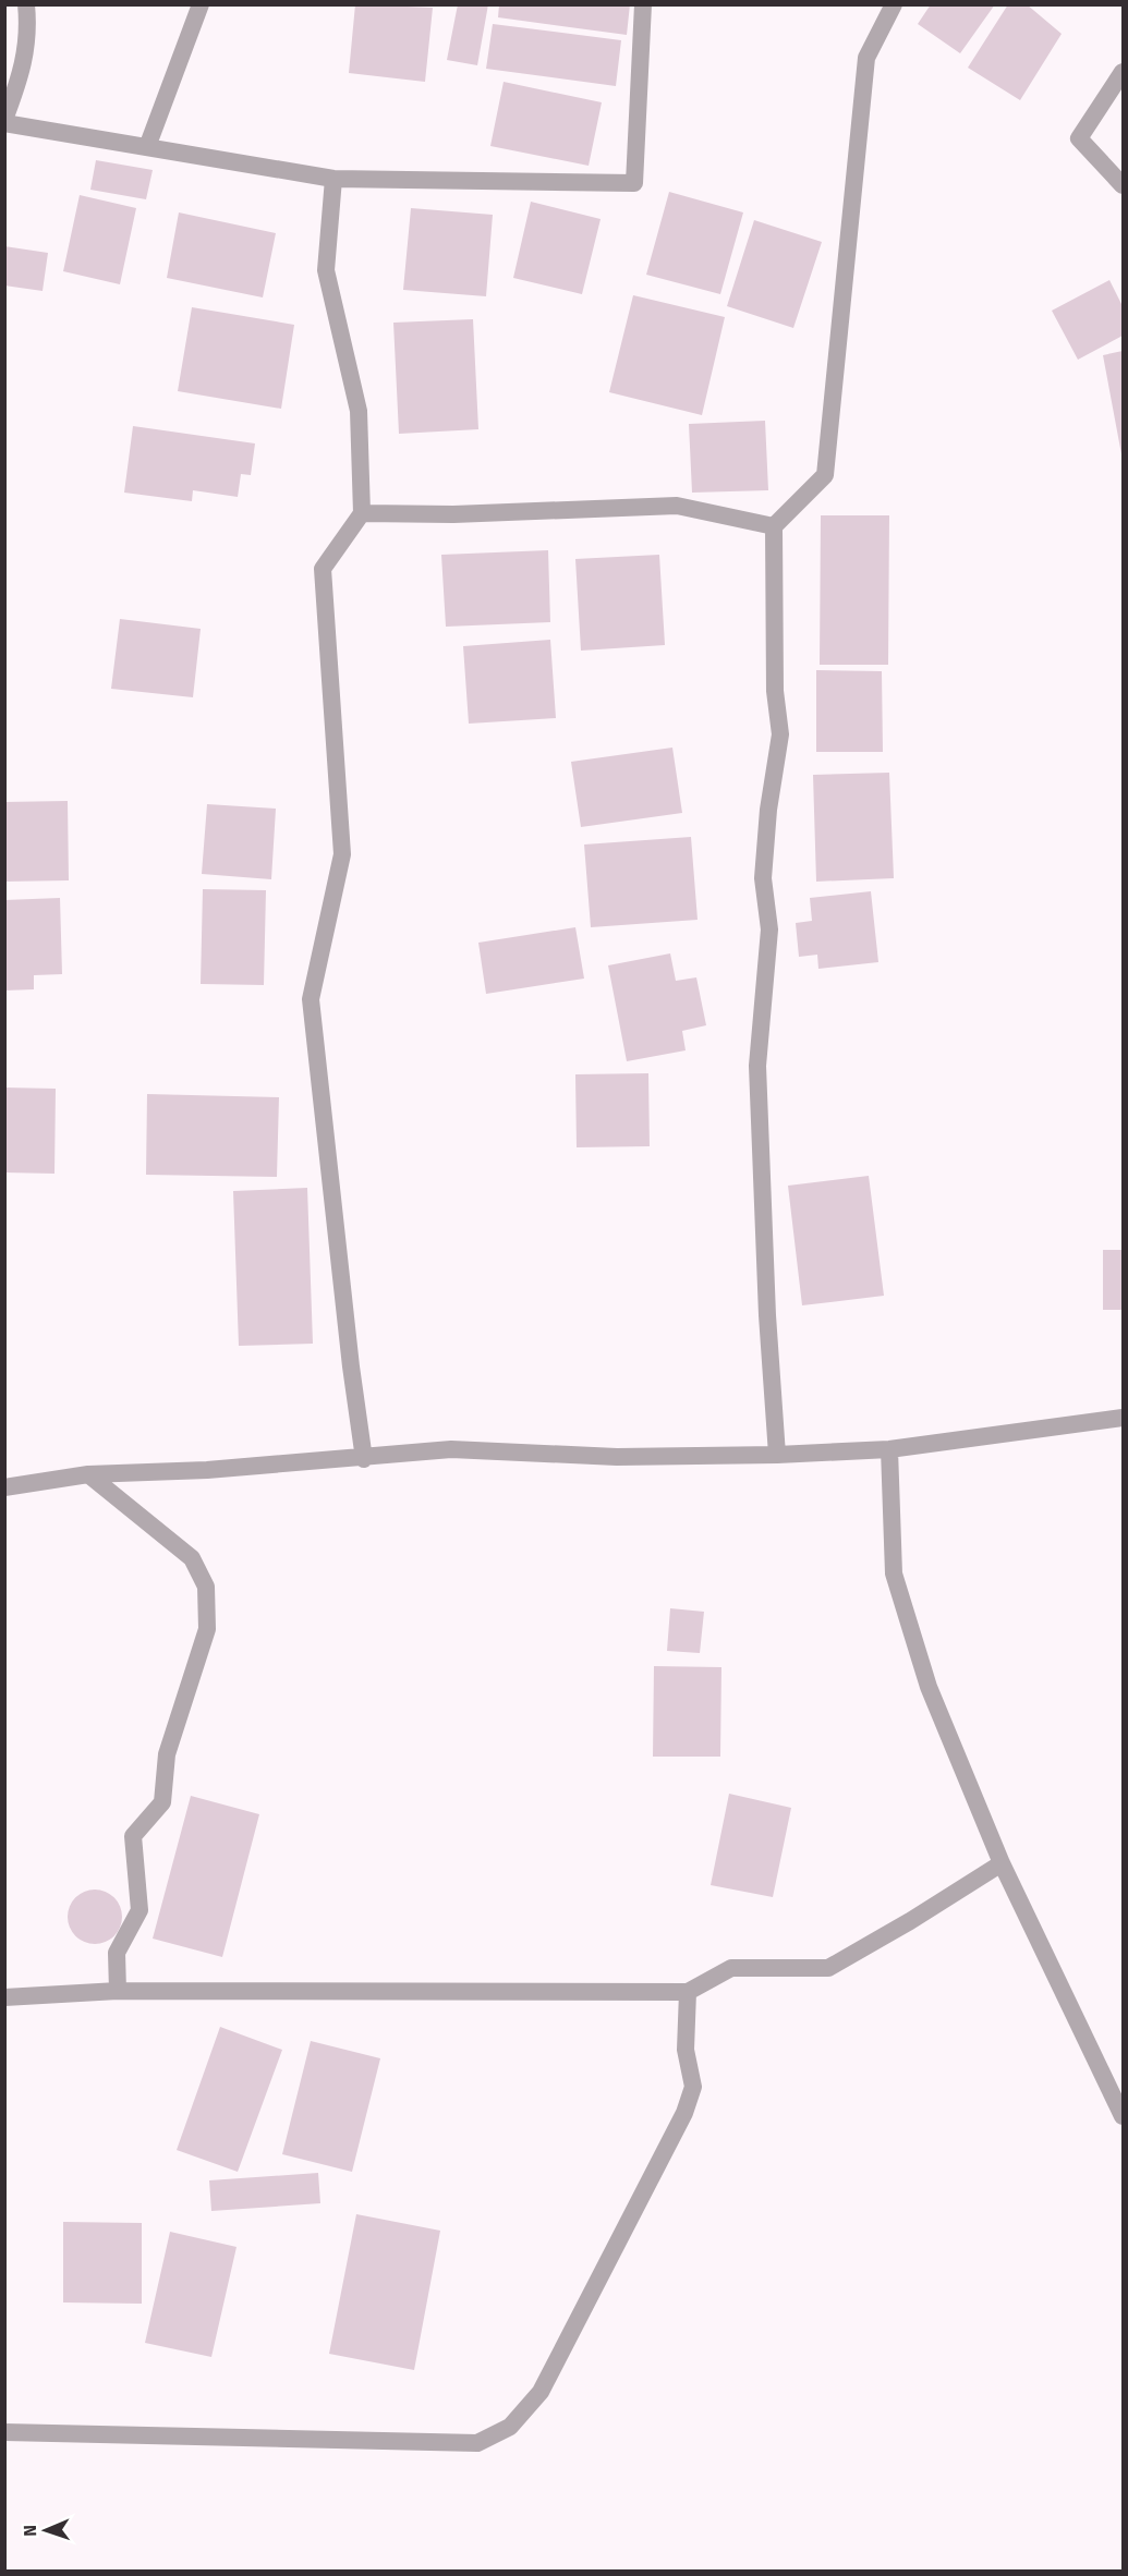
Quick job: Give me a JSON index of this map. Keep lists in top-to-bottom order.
{
  "north": "left"
}
